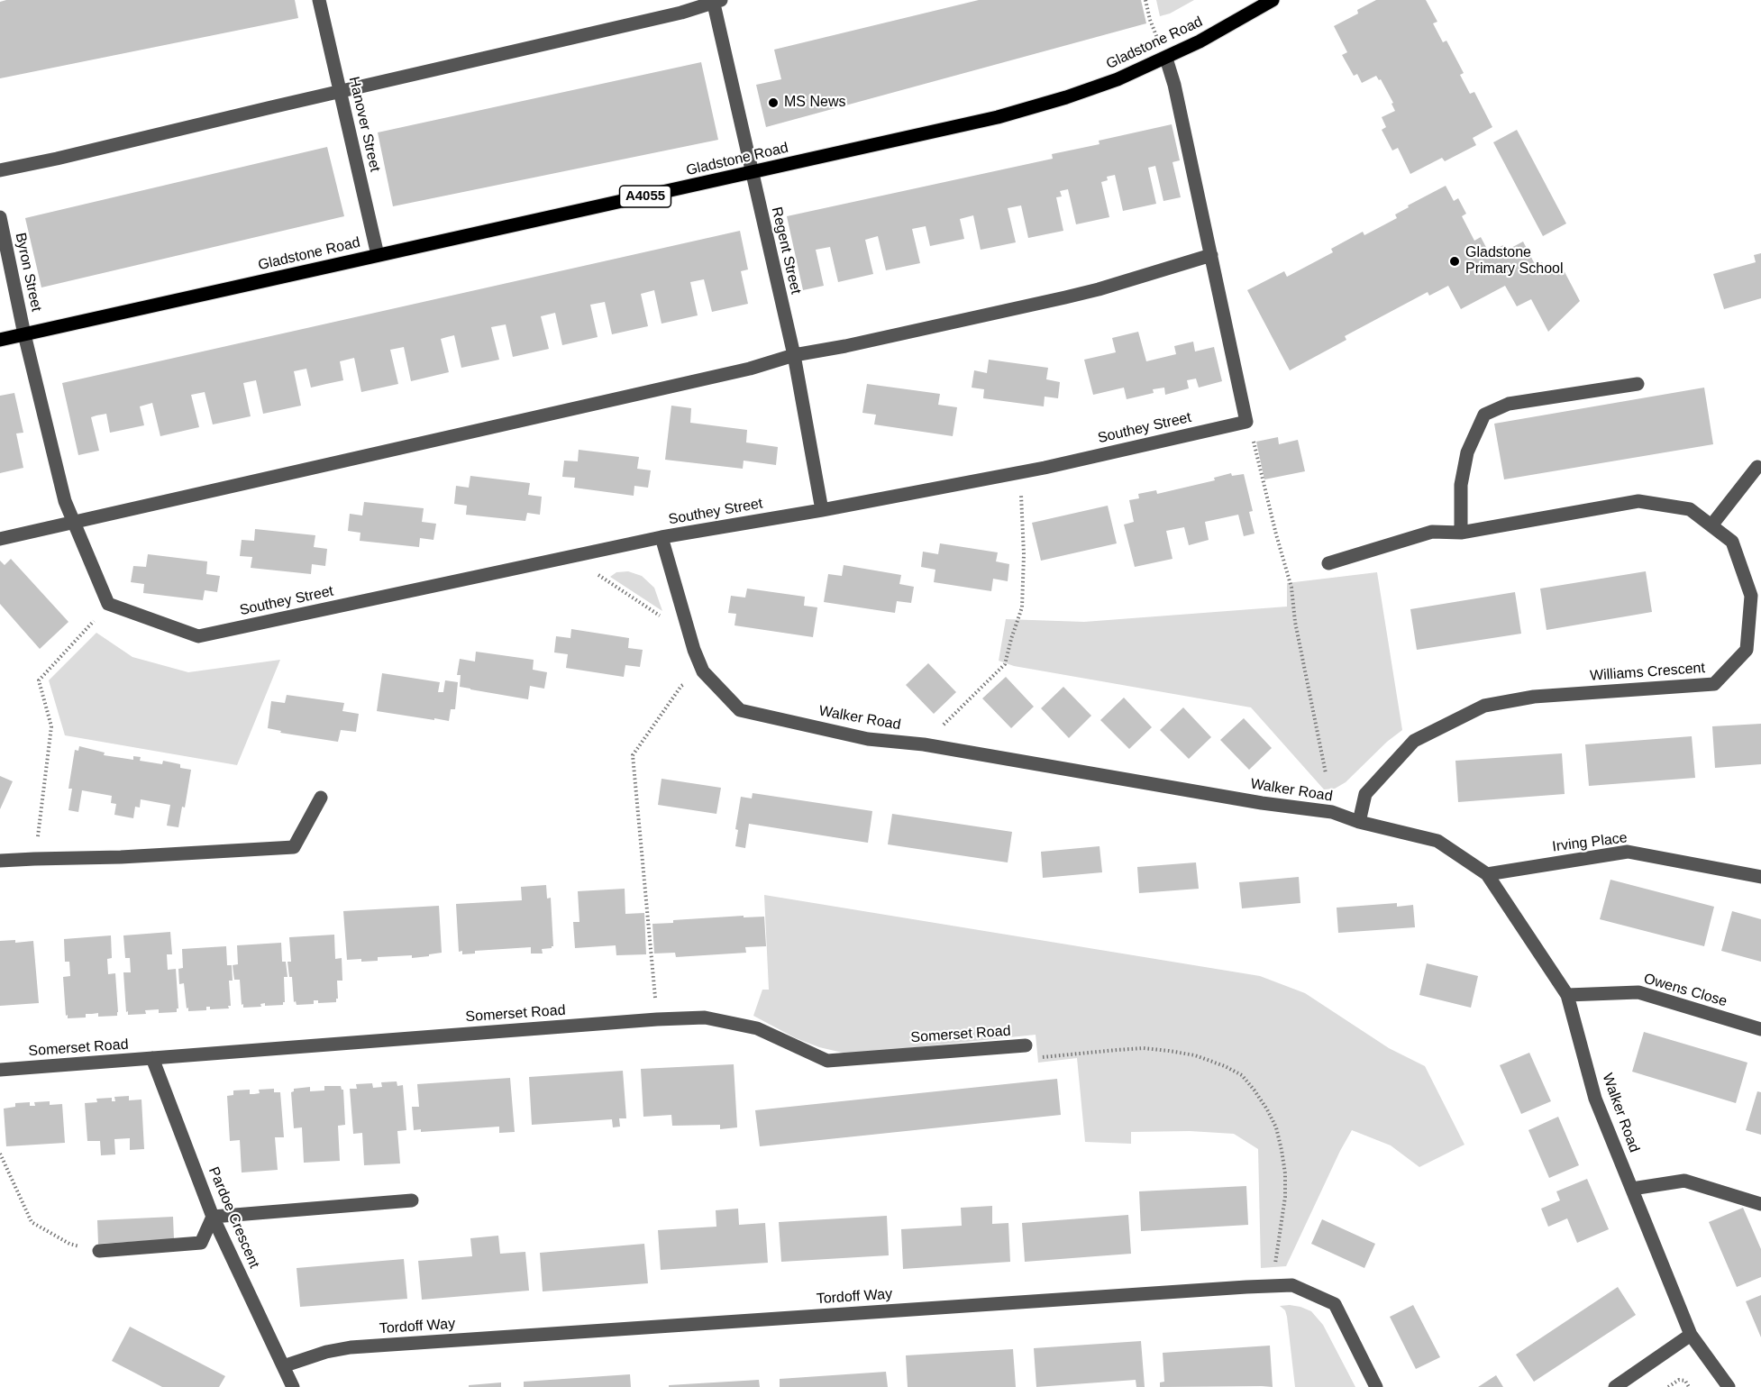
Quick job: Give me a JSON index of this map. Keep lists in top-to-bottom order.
{
  "streets": {
    "main road": ["Gladstone Road", "A4055"],
    "street": [
      "Hanover Street",
      "Regent Street",
      "Byron Street",
      "Southey Street",
      "Williams Crescent",
      "Walker Road",
      "Irving Place",
      "Owens Close",
      "Somerset Road",
      "Pardoe Crescent",
      "Tordoff Way"
    ]
  },
  "crossings": [
    ["Gladstone Road", "Hanover Street"],
    ["Gladstone Road", "Regent Street"],
    ["Gladstone Road", "Byron Street"],
    ["Regent Street", "Southey Street"],
    ["Southey Street", "Walker Road"],
    ["Williams Crescent", "Walker Road"],
    ["Walker Road", "Irving Place"],
    ["Walker Road", "Owens Close"],
    ["Somerset Road", "Pardoe Crescent"],
    ["Pardoe Crescent", "Tordoff Way"]
  ],
  "places": ["MS News", "Gladstone Primary School"]
}
